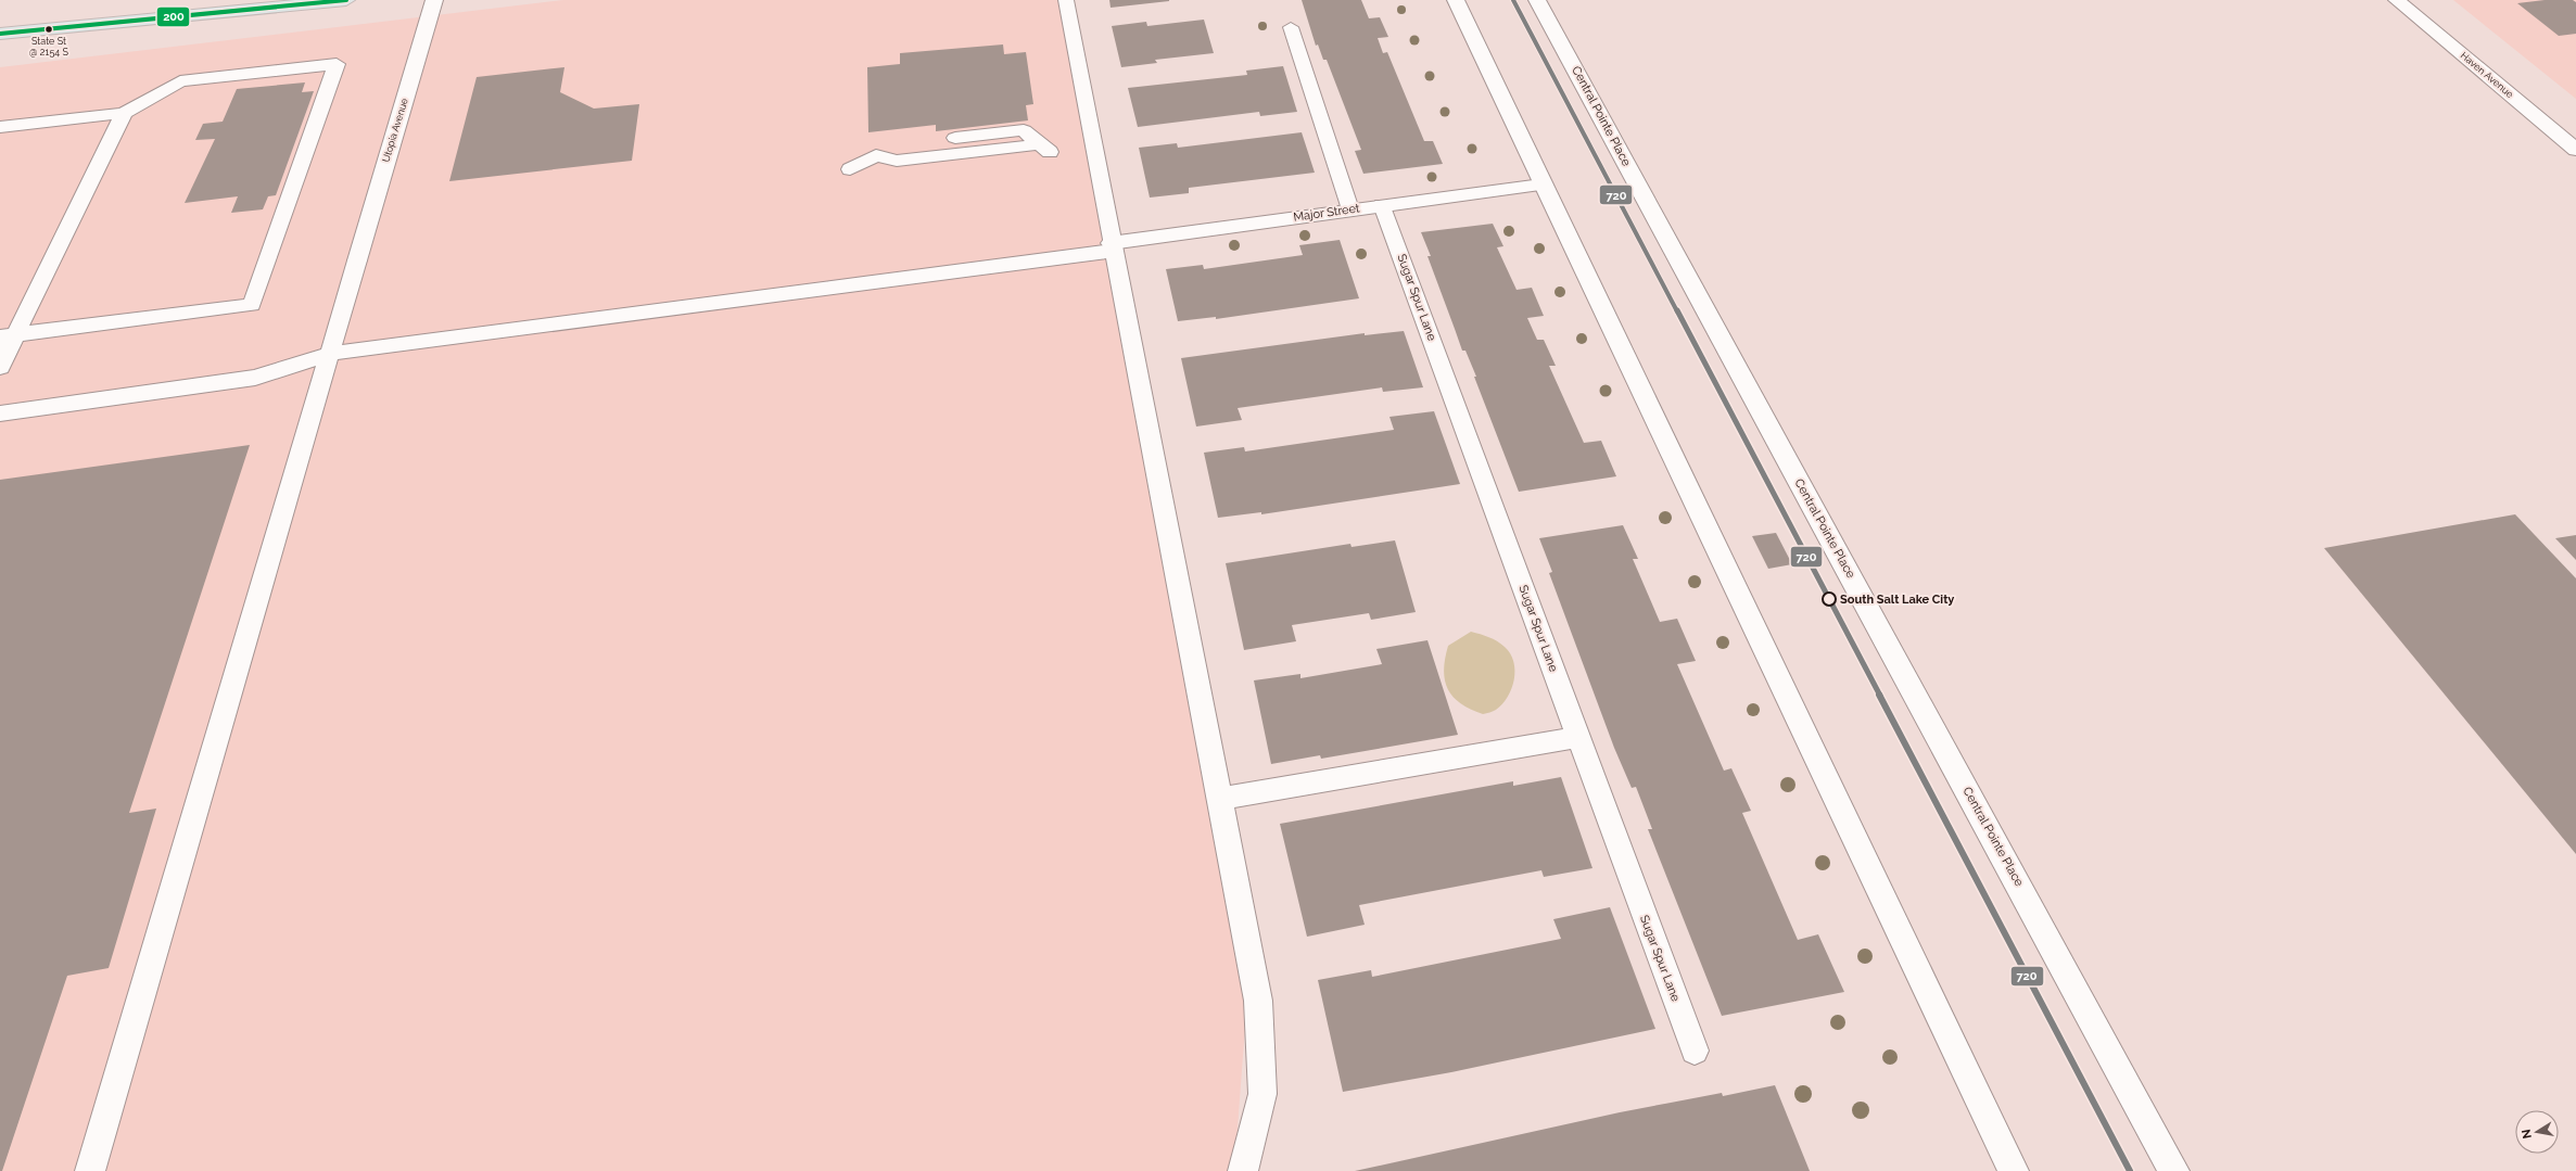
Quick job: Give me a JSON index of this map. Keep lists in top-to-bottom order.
{
  "streets": {
    "street": [
      "Haven Avenue",
      "Central Pointe Place",
      "Utopia Avenue",
      "Major Street"
    ],
    "lane": ["Sugar Spur Lane"]
  },
  "crossings": [
    ["Major Street", "Sugar Spur Lane"]
  ],
  "places": ["State St @ 2154 S", "South Salt Lake City"],
  "lines": ["transit line 720", "transit line 200"],
  "north": "left"
}
